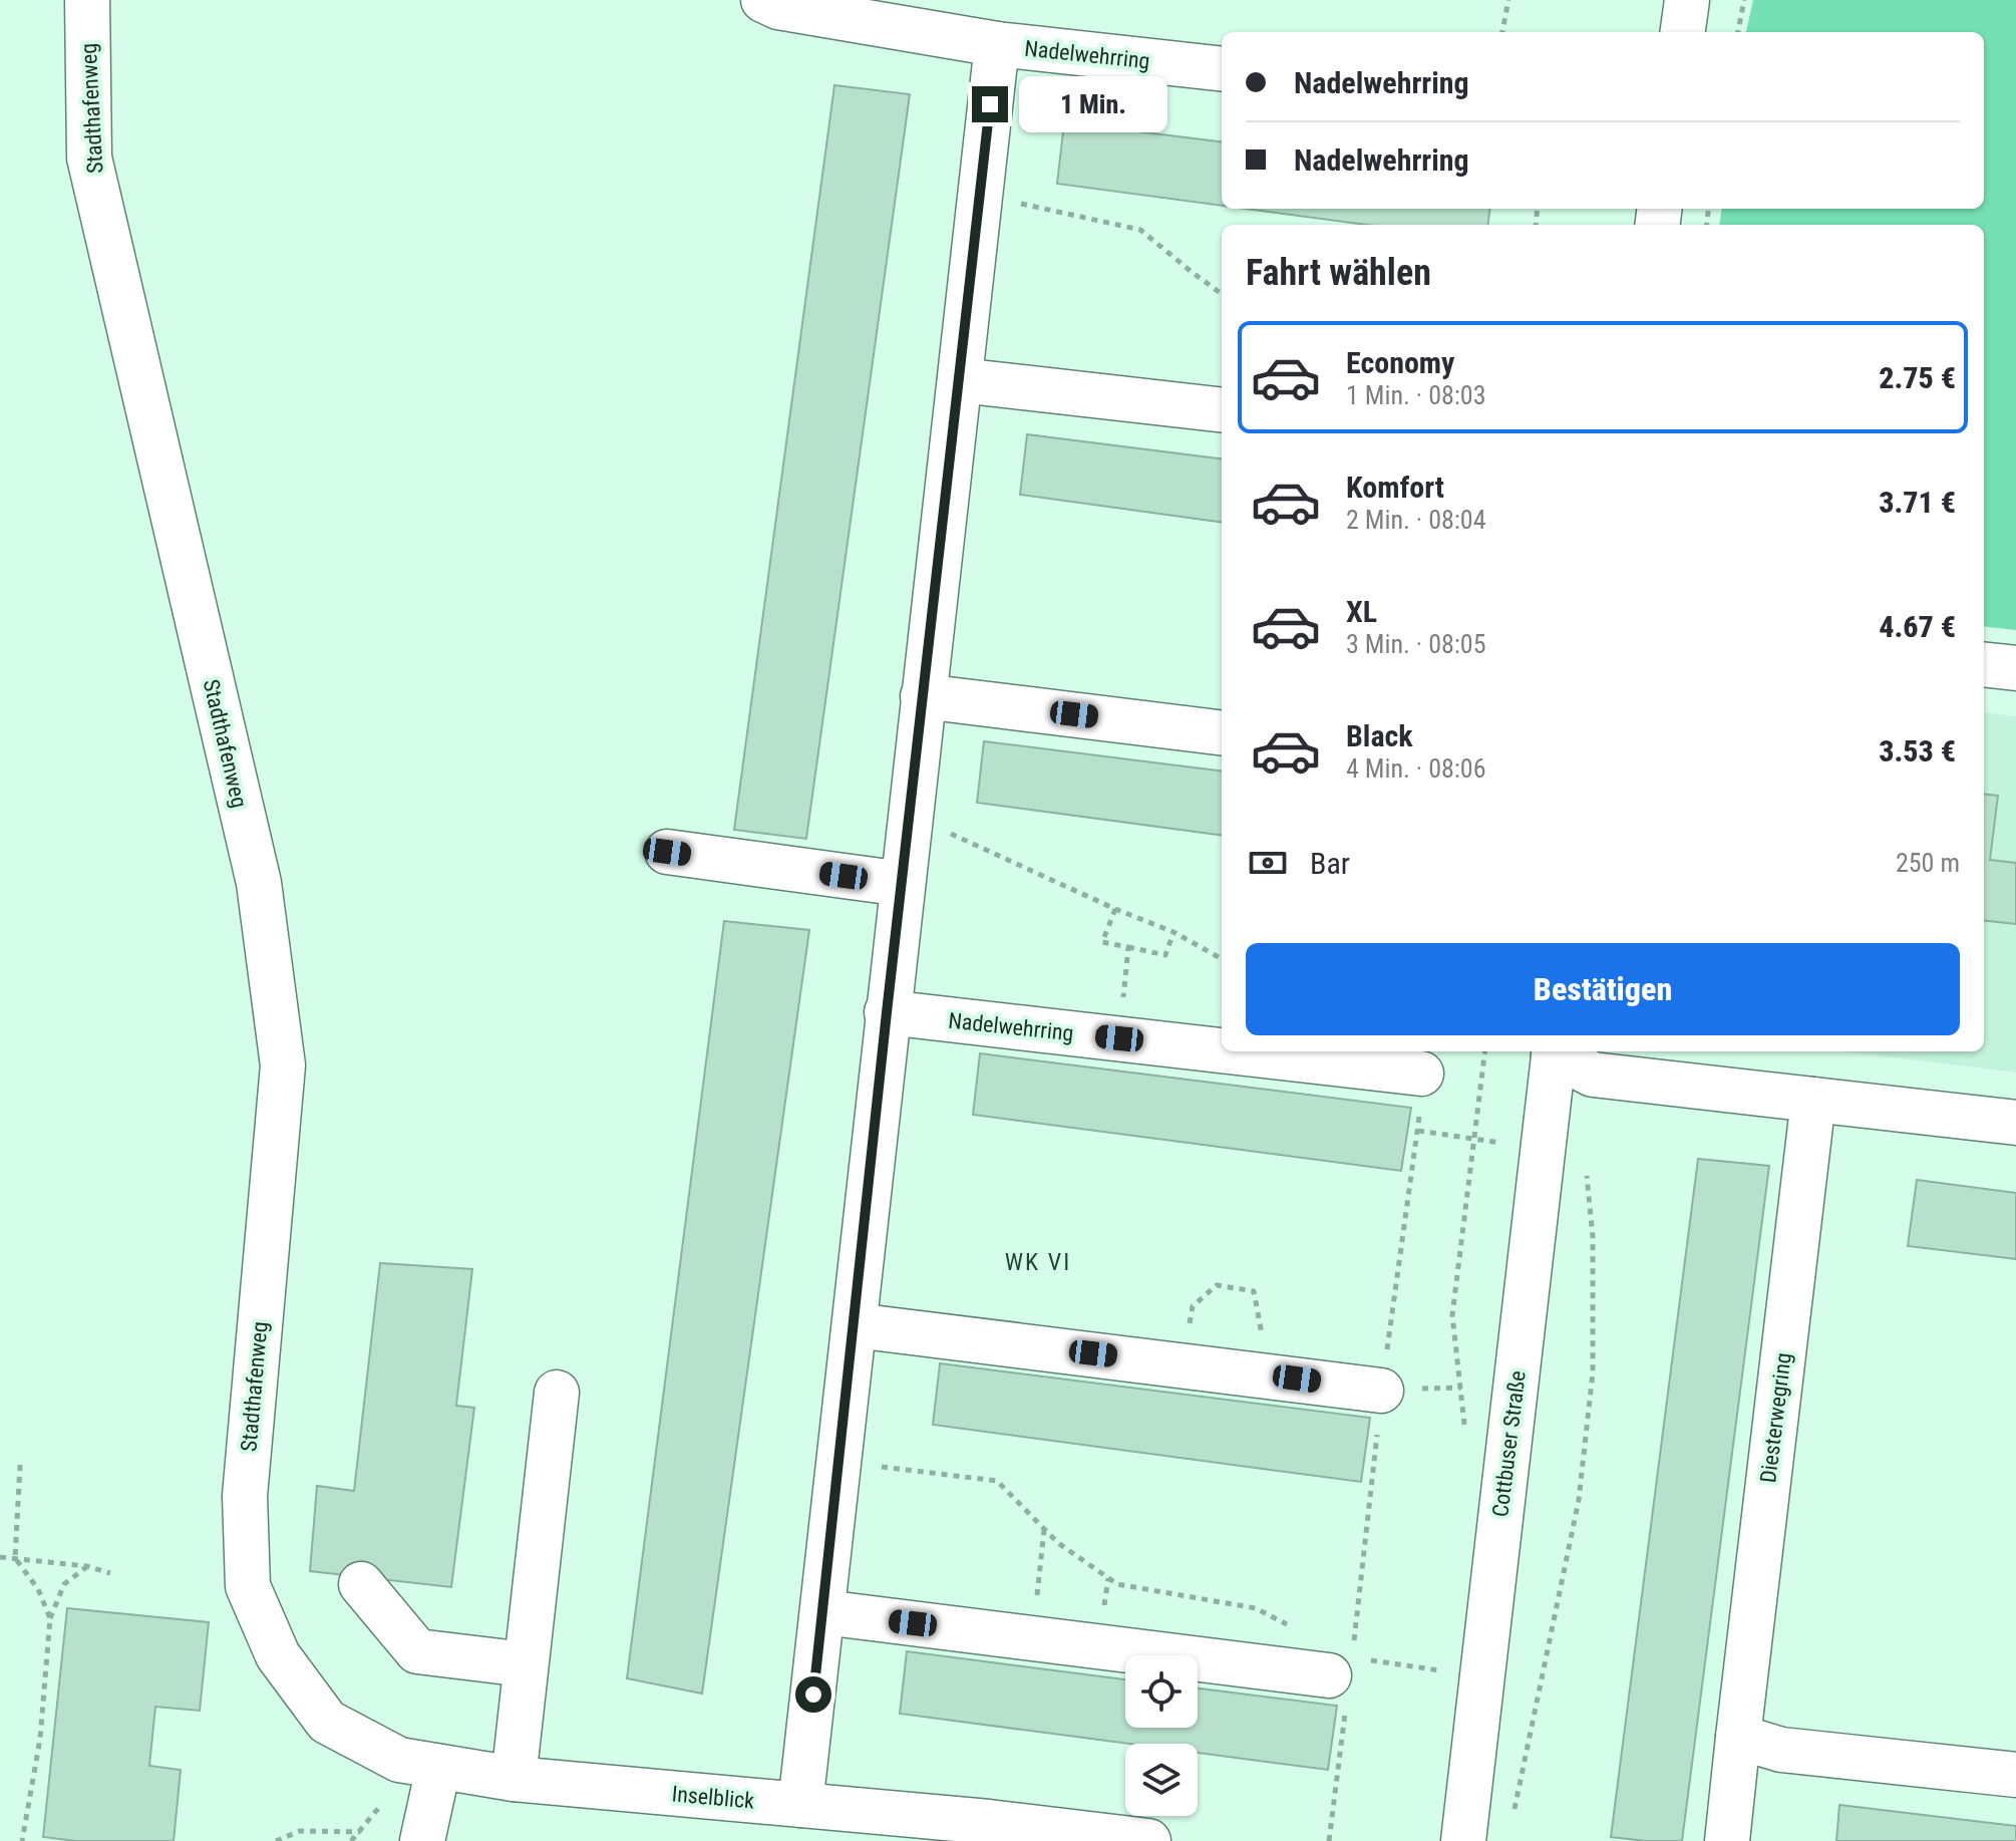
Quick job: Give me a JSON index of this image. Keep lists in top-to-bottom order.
{
  "streets": {
    "street": [
      "Nadelwehrring",
      "Stadthafenweg",
      "Diesterwegring",
      "Cottbuser Straße",
      "Inselblick"
    ]
  },
  "crossings": [
    ["Nadelwehrring", "Inselblick"],
    ["Stadthafenweg", "Inselblick"]
  ],
  "districts": ["WK VI"],
  "page": {
    "banner": ["Nadelwehrring", "Nadelwehrring"],
    "bubble": "1 Min.",
    "heading": "Fahrt wählen",
    "list": [
      {
        "name": "Economy",
        "note": "1 Min. · 08:03",
        "value": "2.75 €"
      },
      {
        "name": "Komfort",
        "note": "2 Min. · 08:04",
        "value": "3.71 €"
      },
      {
        "name": "XL",
        "note": "3 Min. · 08:05",
        "value": "4.67 €"
      },
      {
        "name": "Black",
        "note": "4 Min. · 08:06",
        "value": "3.53 €"
      }
    ],
    "pay": ["Bar", "250 m"],
    "buttons": "Bestätigen"
  }
}
